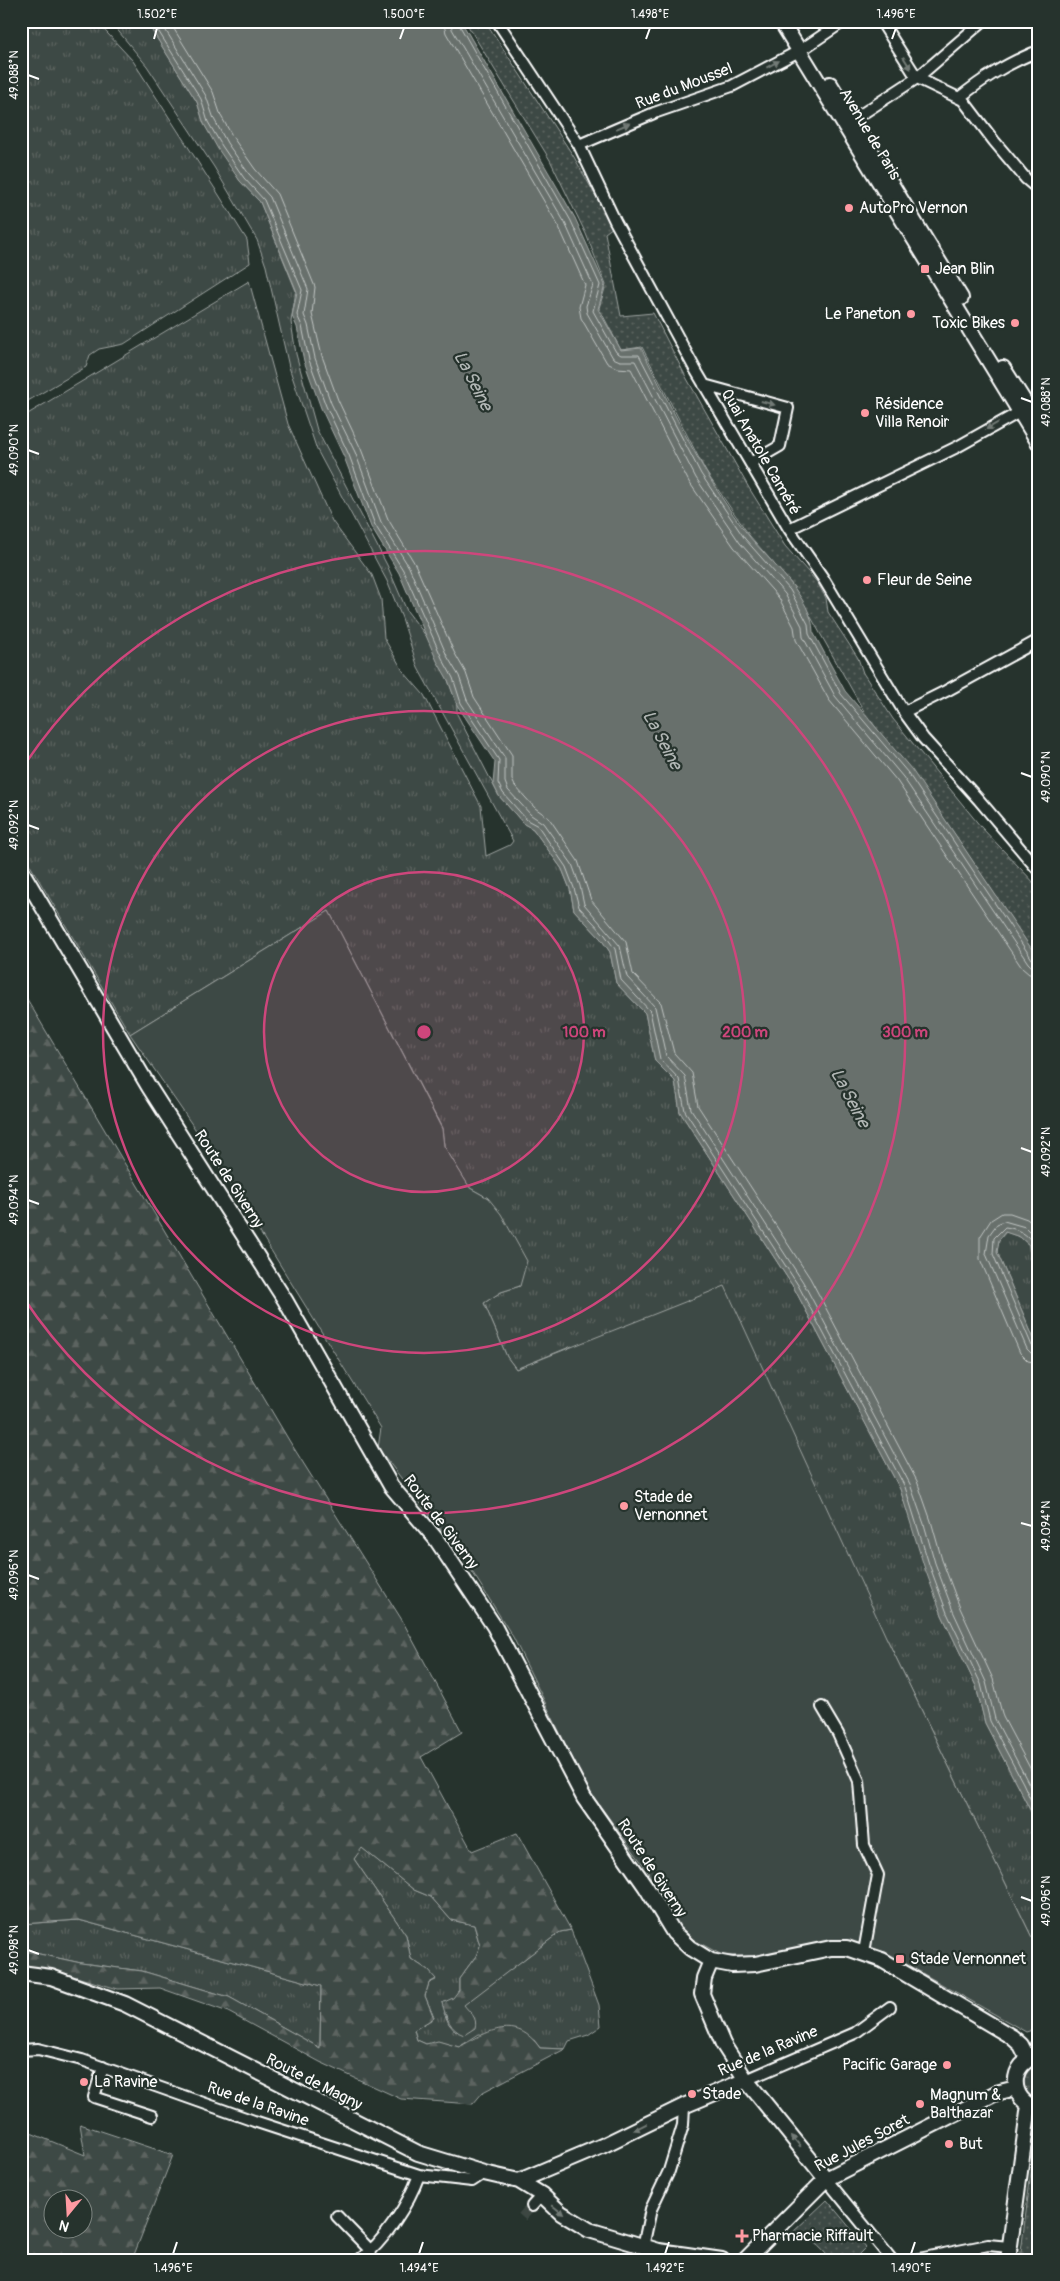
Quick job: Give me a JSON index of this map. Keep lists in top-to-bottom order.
{
  "streets": {
    "main road": [
      "Avenue de Paris",
      "Route de Giverny",
      "Rue de la Ravine",
      "Route de Magny",
      "Rue Jules Soret"
    ],
    "street": ["Rue du Moussel", "Quai Anatole Caméré"]
  },
  "crossings": [
    ["Rue du Moussel", "Avenue de Paris"],
    ["Rue du Moussel", "Quai Anatole Caméré"],
    ["Rue de la Ravine", "Route de Magny"]
  ],
  "one_way": ["Rue du Moussel"],
  "water": ["La Seine"],
  "places": {
    "other": [
      "AutoPro Vernon",
      "Le Paneton",
      "Toxic Bikes",
      "Résidence Villa Renoir",
      "Fleur de Seine",
      "Stade de Vernonnet",
      "Pacific Garage",
      "La Ravine",
      "Stade",
      "Magnum & Balthazar",
      "But"
    ],
    "transit": ["Jean Blin", "Stade Vernonnet"],
    "health": ["Pharmacie Riffault"]
  },
  "north": "bottom",
  "coordinates": [
    "1.502°E",
    "1.500°E",
    "1.498°E",
    "1.496°E",
    "49.088°N",
    "49.090°N",
    "49.092°N",
    "49.094°N",
    "49.096°N",
    "49.098°N",
    "1.494°E",
    "1.492°E",
    "1.490°E"
  ],
  "rings": ["100 m", "200 m", "300 m"]
}
